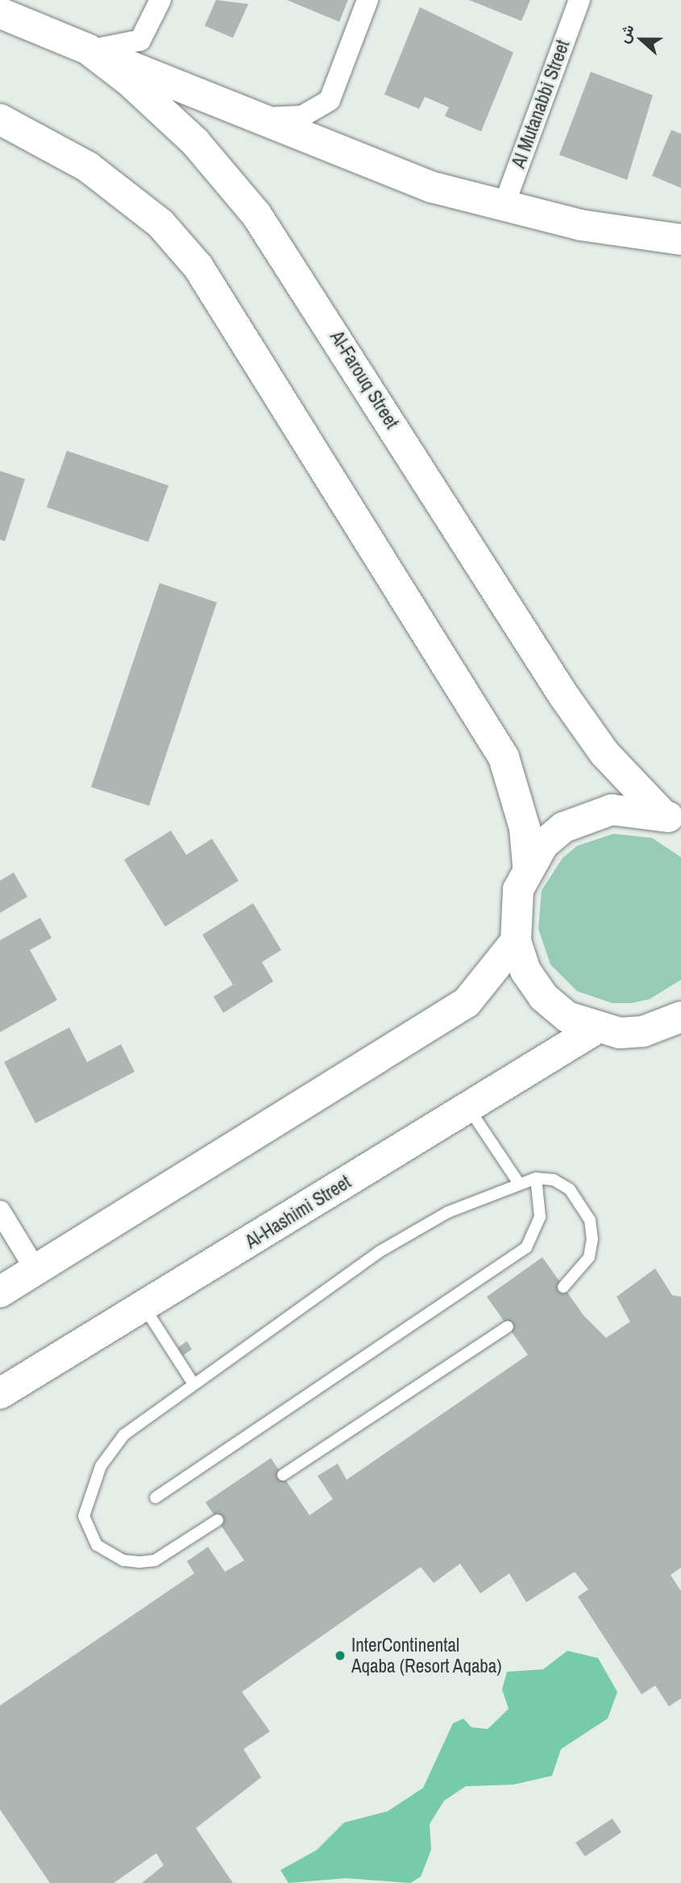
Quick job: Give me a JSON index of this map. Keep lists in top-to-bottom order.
{
  "streets": {
    "main road": ["Al-Farouq Street", "Al-Hashimi Street"],
    "street": ["Al Mutanabbi Street"]
  },
  "places": ["InterContinental Aqaba (Resort Aqaba)"],
  "north": "left"
}
